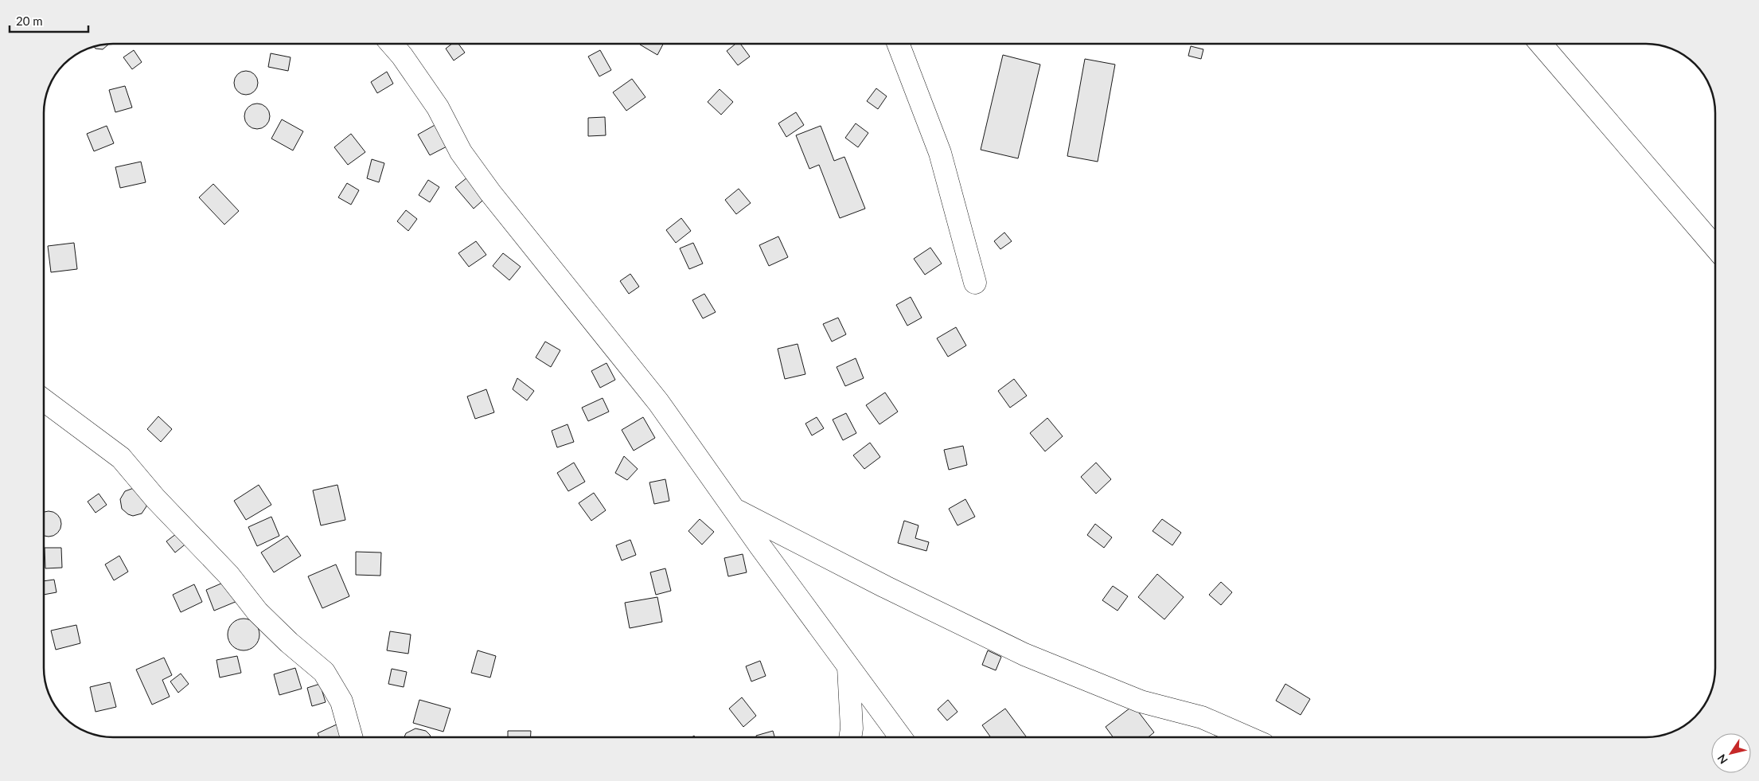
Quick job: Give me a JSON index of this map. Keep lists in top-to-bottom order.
{
  "scale_bar": "20 m",
  "north": "bottom left"
}
